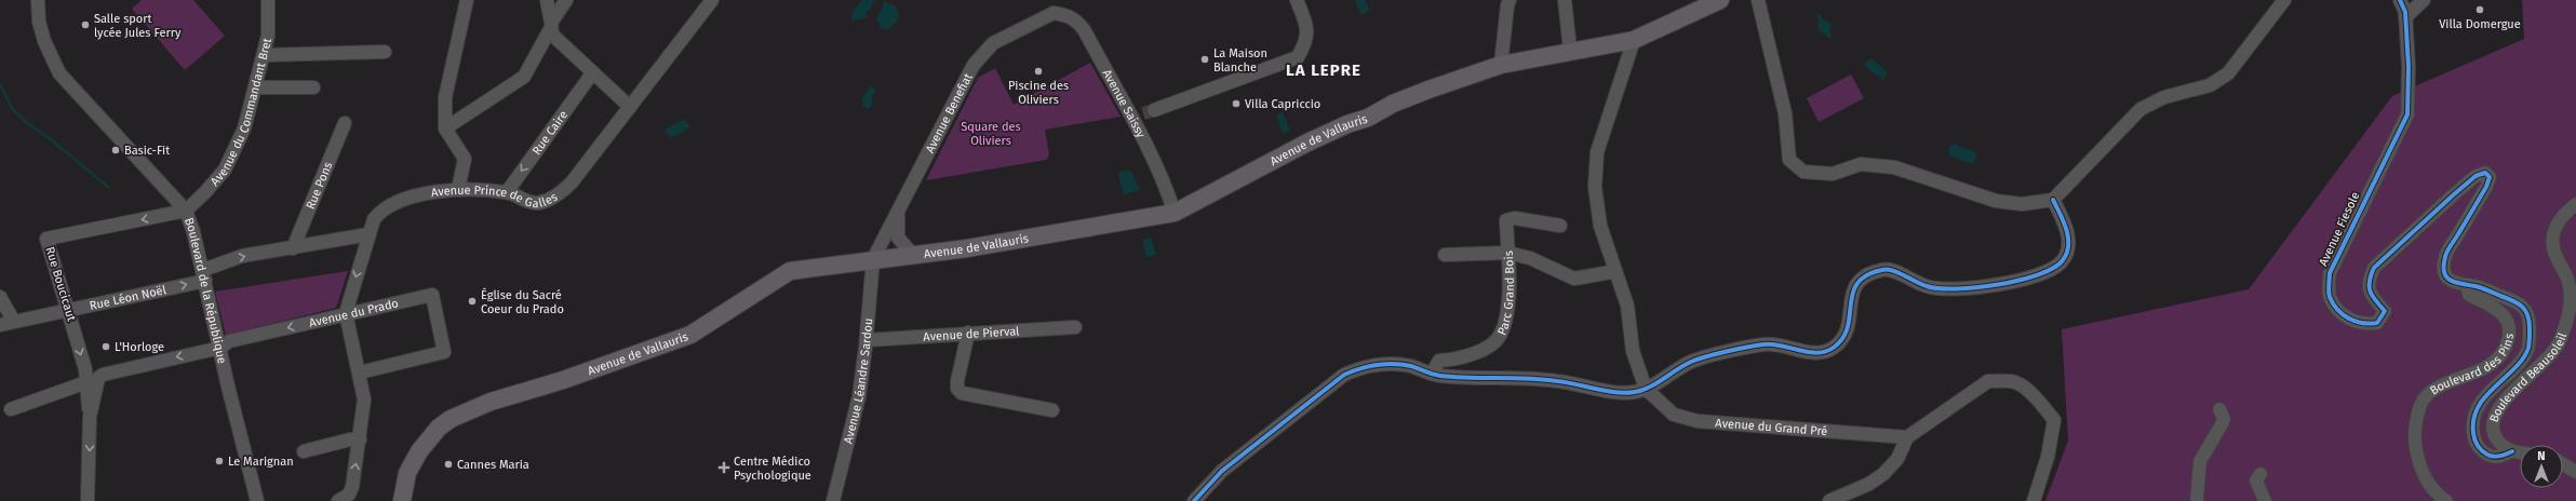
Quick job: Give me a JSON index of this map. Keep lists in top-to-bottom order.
{
  "streets": {
    "main road": ["Avenue de Vallauris"],
    "street": [
      "Avenue Saissy",
      "Avenue du Commandant Bret",
      "Avenue Benefiat",
      "Rue Caire",
      "Rue Pons",
      "Avenue Prince de Galles",
      "Avenue Fiesole",
      "Rue Boucicaut",
      "Boulevard de la République",
      "Parc Grand Bois",
      "Rue Léon Noël",
      "Avenue du Prado",
      "Avenue de Pierval",
      "Boulevard des Pins",
      "Boulevard Beausoleil",
      "Avenue Léandre Sardou",
      "Avenue du Grand Pré"
    ]
  },
  "crossings": [
    ["Avenue Saissy", "Avenue Benefiat"],
    ["Avenue Saissy", "Avenue de Vallauris"],
    ["Avenue du Commandant Bret", "Rue Boucicaut"],
    ["Avenue du Commandant Bret", "Boulevard de la République"],
    ["Avenue Benefiat", "Avenue de Vallauris"],
    ["Avenue Benefiat", "Avenue Léandre Sardou"],
    ["Rue Caire", "Avenue Prince de Galles"],
    ["Avenue de Vallauris", "Avenue Léandre Sardou"],
    ["Avenue Prince de Galles", "Avenue du Prado"],
    ["Avenue Fiesole", "Boulevard des Pins"],
    ["Rue Boucicaut", "Boulevard de la République"],
    ["Rue Boucicaut", "Rue Léon Noël"],
    ["Rue Boucicaut", "Avenue du Prado"],
    ["Boulevard de la République", "Rue Léon Noël"],
    ["Boulevard de la République", "Avenue du Prado"],
    ["Avenue de Pierval", "Avenue Léandre Sardou"],
    ["Boulevard des Pins", "Boulevard Beausoleil"]
  ],
  "one_way": ["Rue Léon Noël"],
  "districts": ["LA LEPRE"],
  "parks": ["Square des Oliviers"],
  "places": {
    "other": [
      "Villa Domergue",
      "Salle sport lycée Jules Ferry",
      "La Maison Blanche",
      "Piscine des Oliviers",
      "Villa Capriccio",
      "Basic-Fit",
      "Église du Sacré Coeur du Prado",
      "L'Horloge",
      "Le Marignan",
      "Cannes Maria"
    ],
    "health": ["Centre Médico Psychologique"]
  },
  "north": "top"
}
